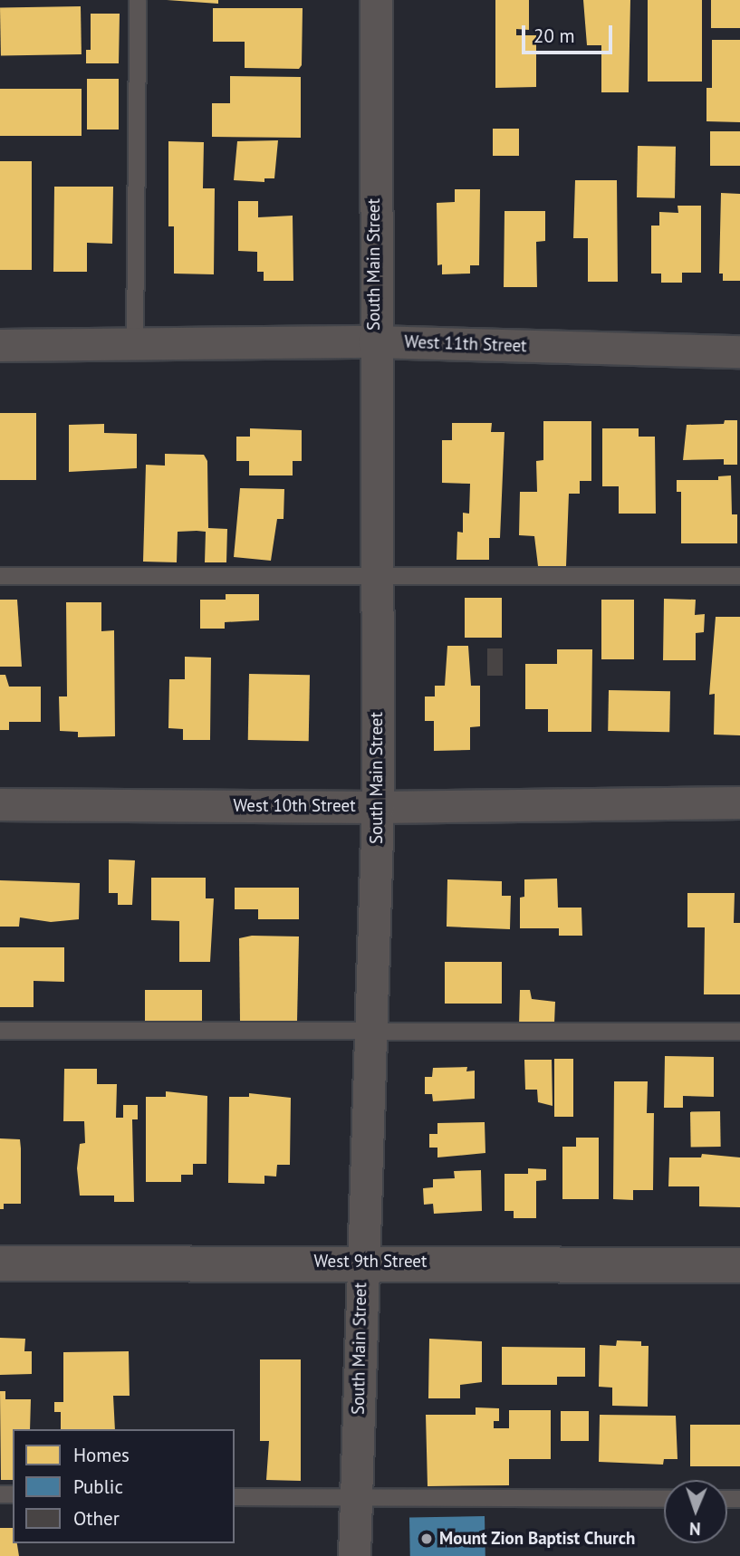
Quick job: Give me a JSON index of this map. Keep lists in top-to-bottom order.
{
  "streets": {
    "street": [
      "South Main Street",
      "West 11th Street",
      "West 10th Street",
      "West 9th Street"
    ]
  },
  "crossings": [
    ["South Main Street", "West 11th Street"],
    ["South Main Street", "West 10th Street"],
    ["South Main Street", "West 9th Street"]
  ],
  "places": ["Mount Zion Baptist Church"],
  "legend": ["Homes", "Public", "Other"],
  "scale_bar": "20 m",
  "north": "bottom"
}
